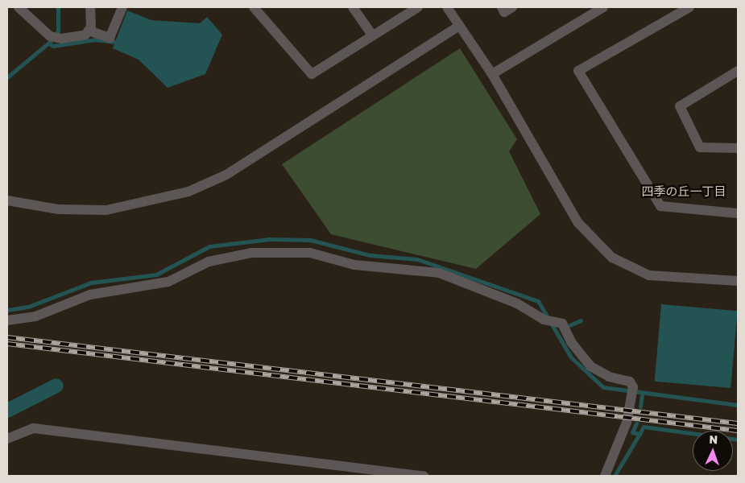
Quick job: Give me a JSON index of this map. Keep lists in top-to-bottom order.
{
  "districts": ["四季の丘一丁目"],
  "north": "top"
}
